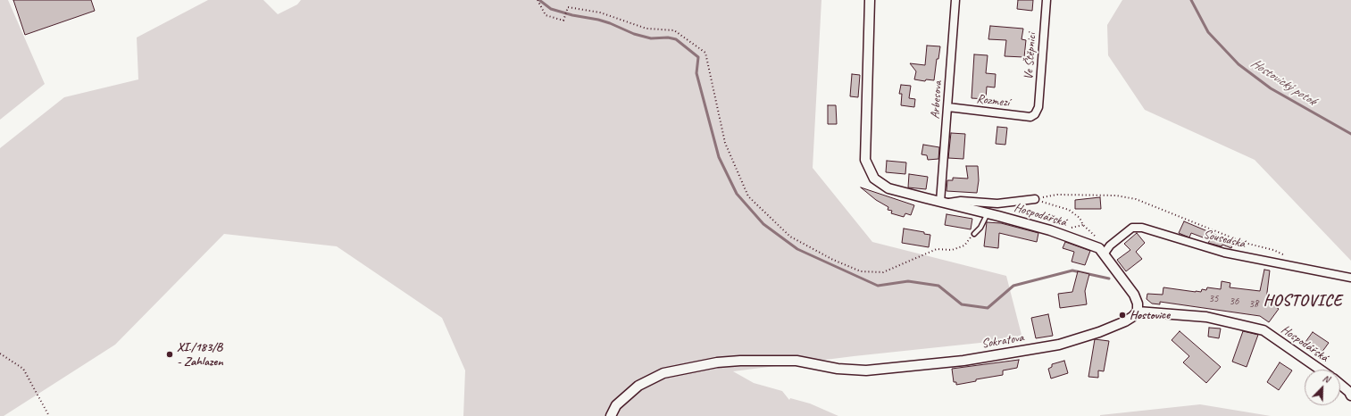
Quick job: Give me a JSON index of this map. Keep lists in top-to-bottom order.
{
  "streets": {
    "street": [
      "Ve Štěpnici",
      "Arbesova",
      "Rozmezí",
      "Hospodářská",
      "Sousedská",
      "Sokratova"
    ]
  },
  "crossings": [
    ["Ve Štěpnici", "Rozmezí"],
    ["Arbesova", "Rozmezí"],
    ["Arbesova", "Hospodářská"],
    ["Hospodářská", "Sousedská"],
    ["Hospodářská", "Sokratova"]
  ],
  "districts": ["HOSTOVICE"],
  "water": ["Hostovický potok"],
  "places": ["Hostovice", "XI./183/B - Zahlazen"],
  "house_numbers": ["35", "36", "38"],
  "north": "top right"
}
